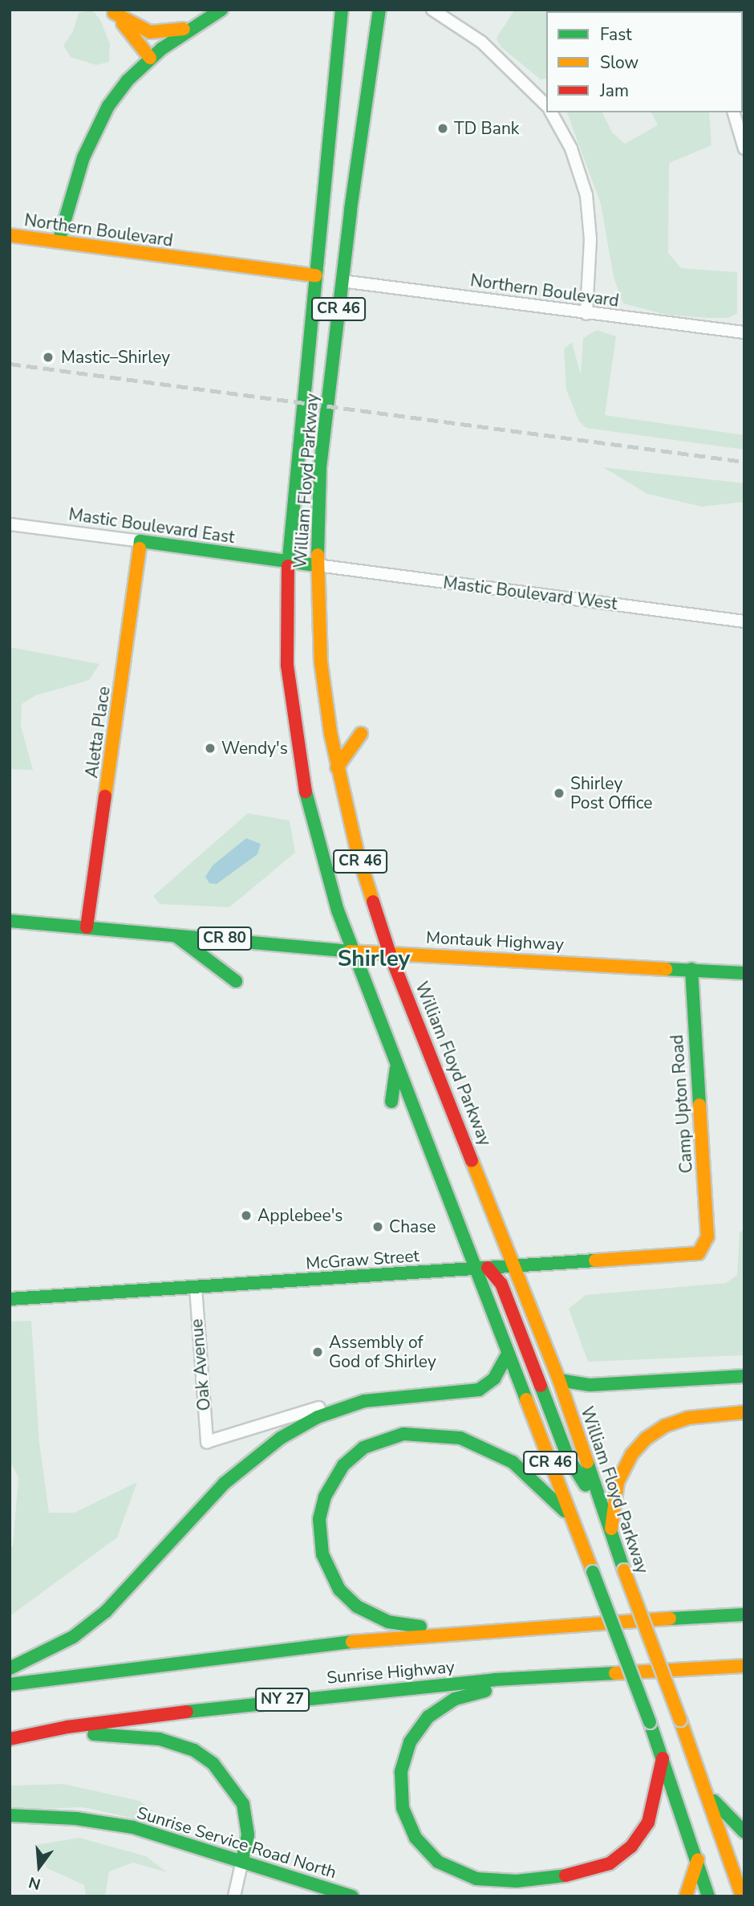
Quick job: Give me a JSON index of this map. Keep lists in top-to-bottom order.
{
  "streets": {
    "main road": [
      "Northern Boulevard",
      "CR 46",
      "William Floyd Parkway",
      "Mastic Boulevard East",
      "Aletta Place",
      "CR 80",
      "Montauk Highway",
      "Camp Upton Road",
      "McGraw Street",
      "Sunrise Highway",
      "NY 27",
      "Sunrise Service Road North"
    ],
    "street": ["Mastic Boulevard West", "Oak Avenue"]
  },
  "crossings": [
    ["Northern Boulevard", "William Floyd Parkway"],
    ["William Floyd Parkway", "Mastic Boulevard East"],
    ["William Floyd Parkway", "Mastic Boulevard West"],
    ["William Floyd Parkway", "Montauk Highway"],
    ["William Floyd Parkway", "McGraw Street"],
    ["Mastic Boulevard East", "Mastic Boulevard West"],
    ["Mastic Boulevard East", "Aletta Place"],
    ["Aletta Place", "Montauk Highway"],
    ["Montauk Highway", "Camp Upton Road"],
    ["Camp Upton Road", "McGraw Street"],
    ["McGraw Street", "Oak Avenue"]
  ],
  "districts": ["Shirley"],
  "places": [
    "TD Bank",
    "Mastic–Shirley",
    "Wendy's",
    "Shirley Post Office",
    "Applebee's",
    "Chase",
    "Assembly of God of Shirley"
  ],
  "legend": ["Fast", "Slow", "Jam"],
  "north": "bottom"
}
